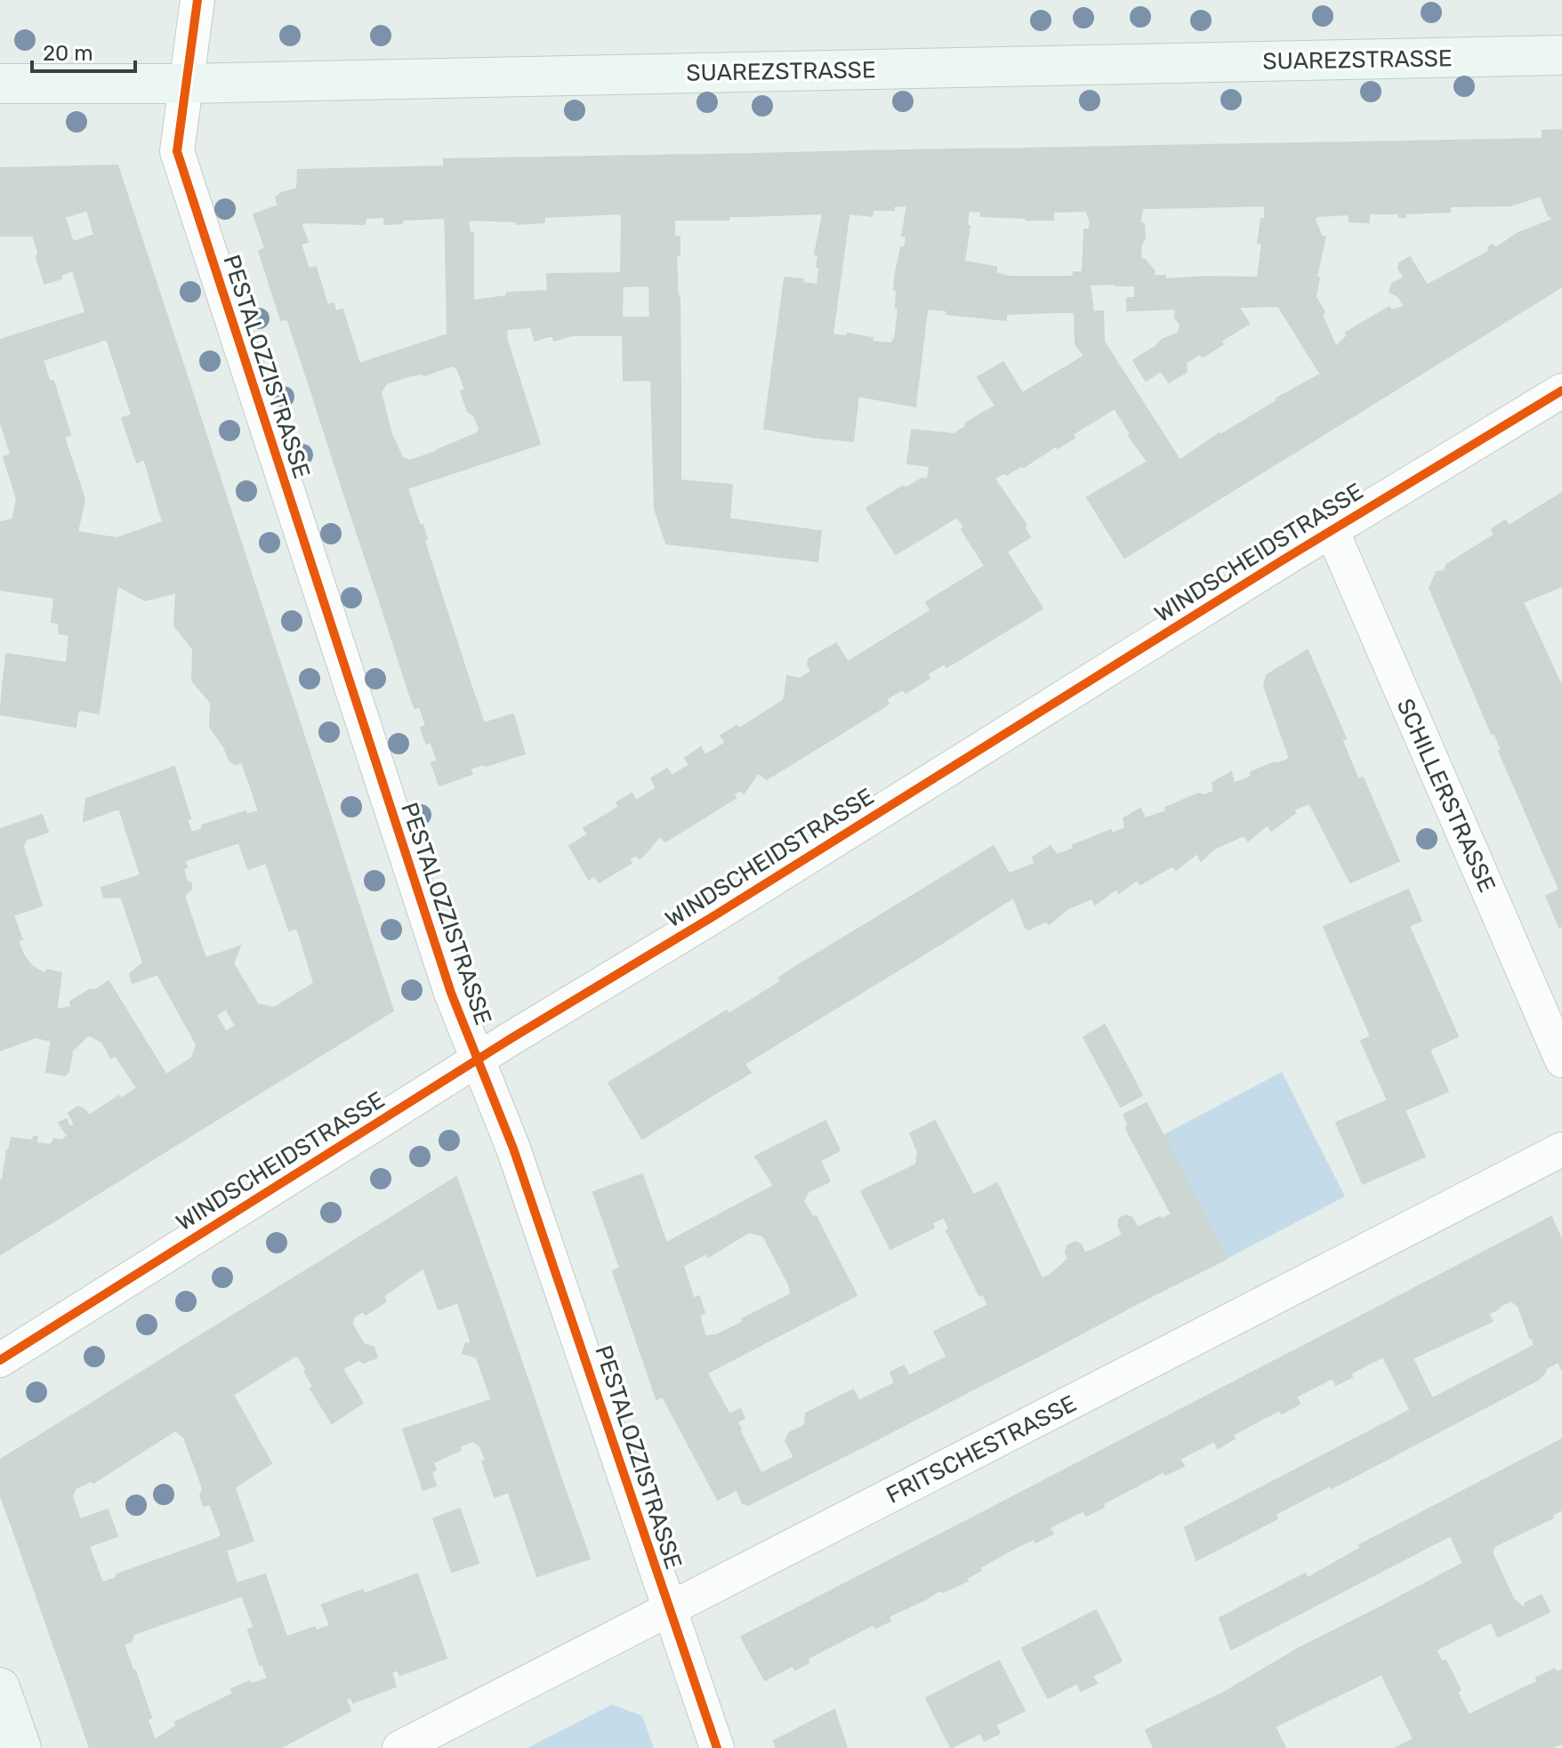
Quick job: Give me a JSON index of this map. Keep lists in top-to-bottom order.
{
  "streets": {
    "street": [
      "SUAREZSTRASSE",
      "PESTALOZZISTRASSE",
      "WINDSCHEIDSTRASSE",
      "SCHILLERSTRASSE",
      "FRITSCHESTRASSE"
    ]
  },
  "crossings": [
    ["SUAREZSTRASSE", "PESTALOZZISTRASSE"],
    ["PESTALOZZISTRASSE", "WINDSCHEIDSTRASSE"],
    ["PESTALOZZISTRASSE", "FRITSCHESTRASSE"],
    ["WINDSCHEIDSTRASSE", "SCHILLERSTRASSE"]
  ],
  "scale_bar": "20 m"
}
